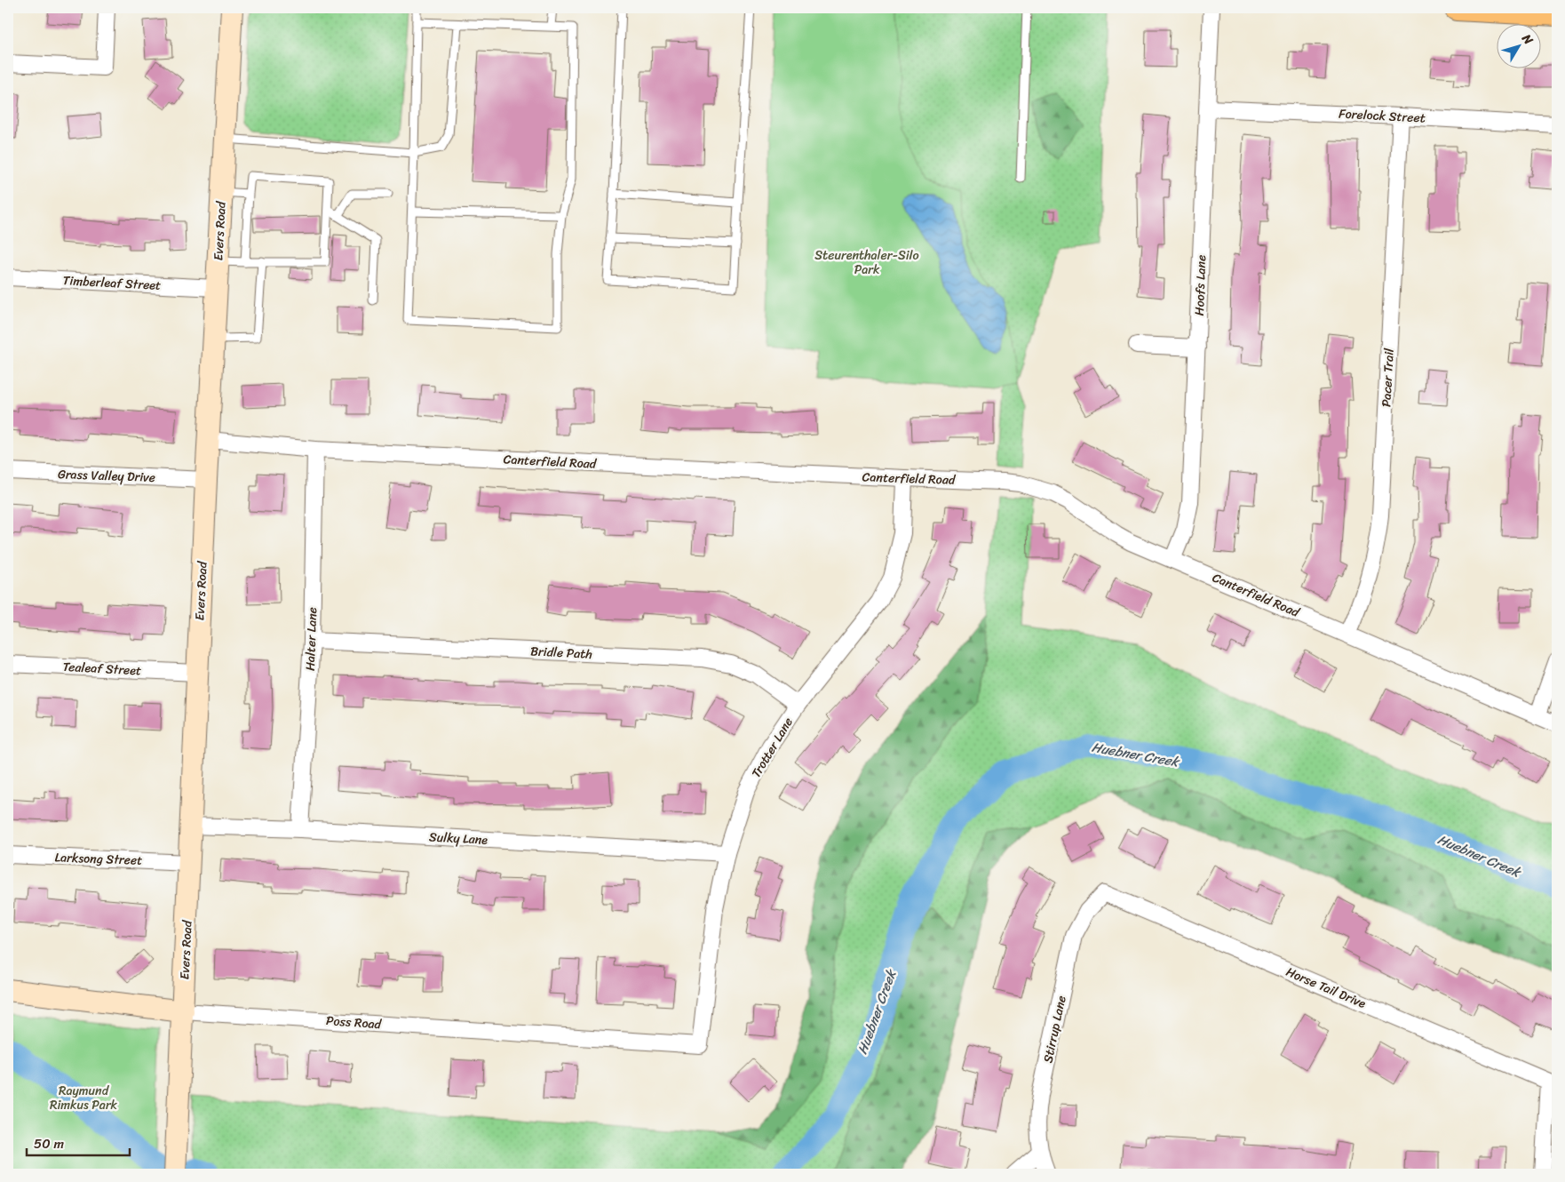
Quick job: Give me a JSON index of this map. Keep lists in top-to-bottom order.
{
  "streets": {
    "main road": ["Evers Road", "Poss Road"],
    "street": [
      "Forelock Street",
      "Timberleaf Street",
      "Hoofs Lane",
      "Pacer Trail",
      "Canterfield Road",
      "Grass Valley Drive",
      "Halter Lane",
      "Bridle Path",
      "Tealeaf Street",
      "Trotter Lane",
      "Sulky Lane",
      "Larksong Street",
      "Horse Tail Drive",
      "Stirrup Lane"
    ]
  },
  "crossings": [
    ["Forelock Street", "Hoofs Lane"],
    ["Forelock Street", "Pacer Trail"],
    ["Evers Road", "Timberleaf Street"],
    ["Evers Road", "Canterfield Road"],
    ["Evers Road", "Grass Valley Drive"],
    ["Evers Road", "Tealeaf Street"],
    ["Evers Road", "Sulky Lane"],
    ["Evers Road", "Larksong Street"],
    ["Evers Road", "Poss Road"],
    ["Hoofs Lane", "Canterfield Road"],
    ["Pacer Trail", "Canterfield Road"],
    ["Canterfield Road", "Halter Lane"],
    ["Canterfield Road", "Trotter Lane"],
    ["Halter Lane", "Bridle Path"],
    ["Halter Lane", "Sulky Lane"],
    ["Bridle Path", "Trotter Lane"],
    ["Trotter Lane", "Sulky Lane"],
    ["Trotter Lane", "Poss Road"],
    ["Horse Tail Drive", "Stirrup Lane"]
  ],
  "water": ["Huebner Creek"],
  "parks": ["Steurenthaler-Silo Park", "Raymund Rimkus Park"],
  "scale_bar": "50 m",
  "north": "top right"
}
